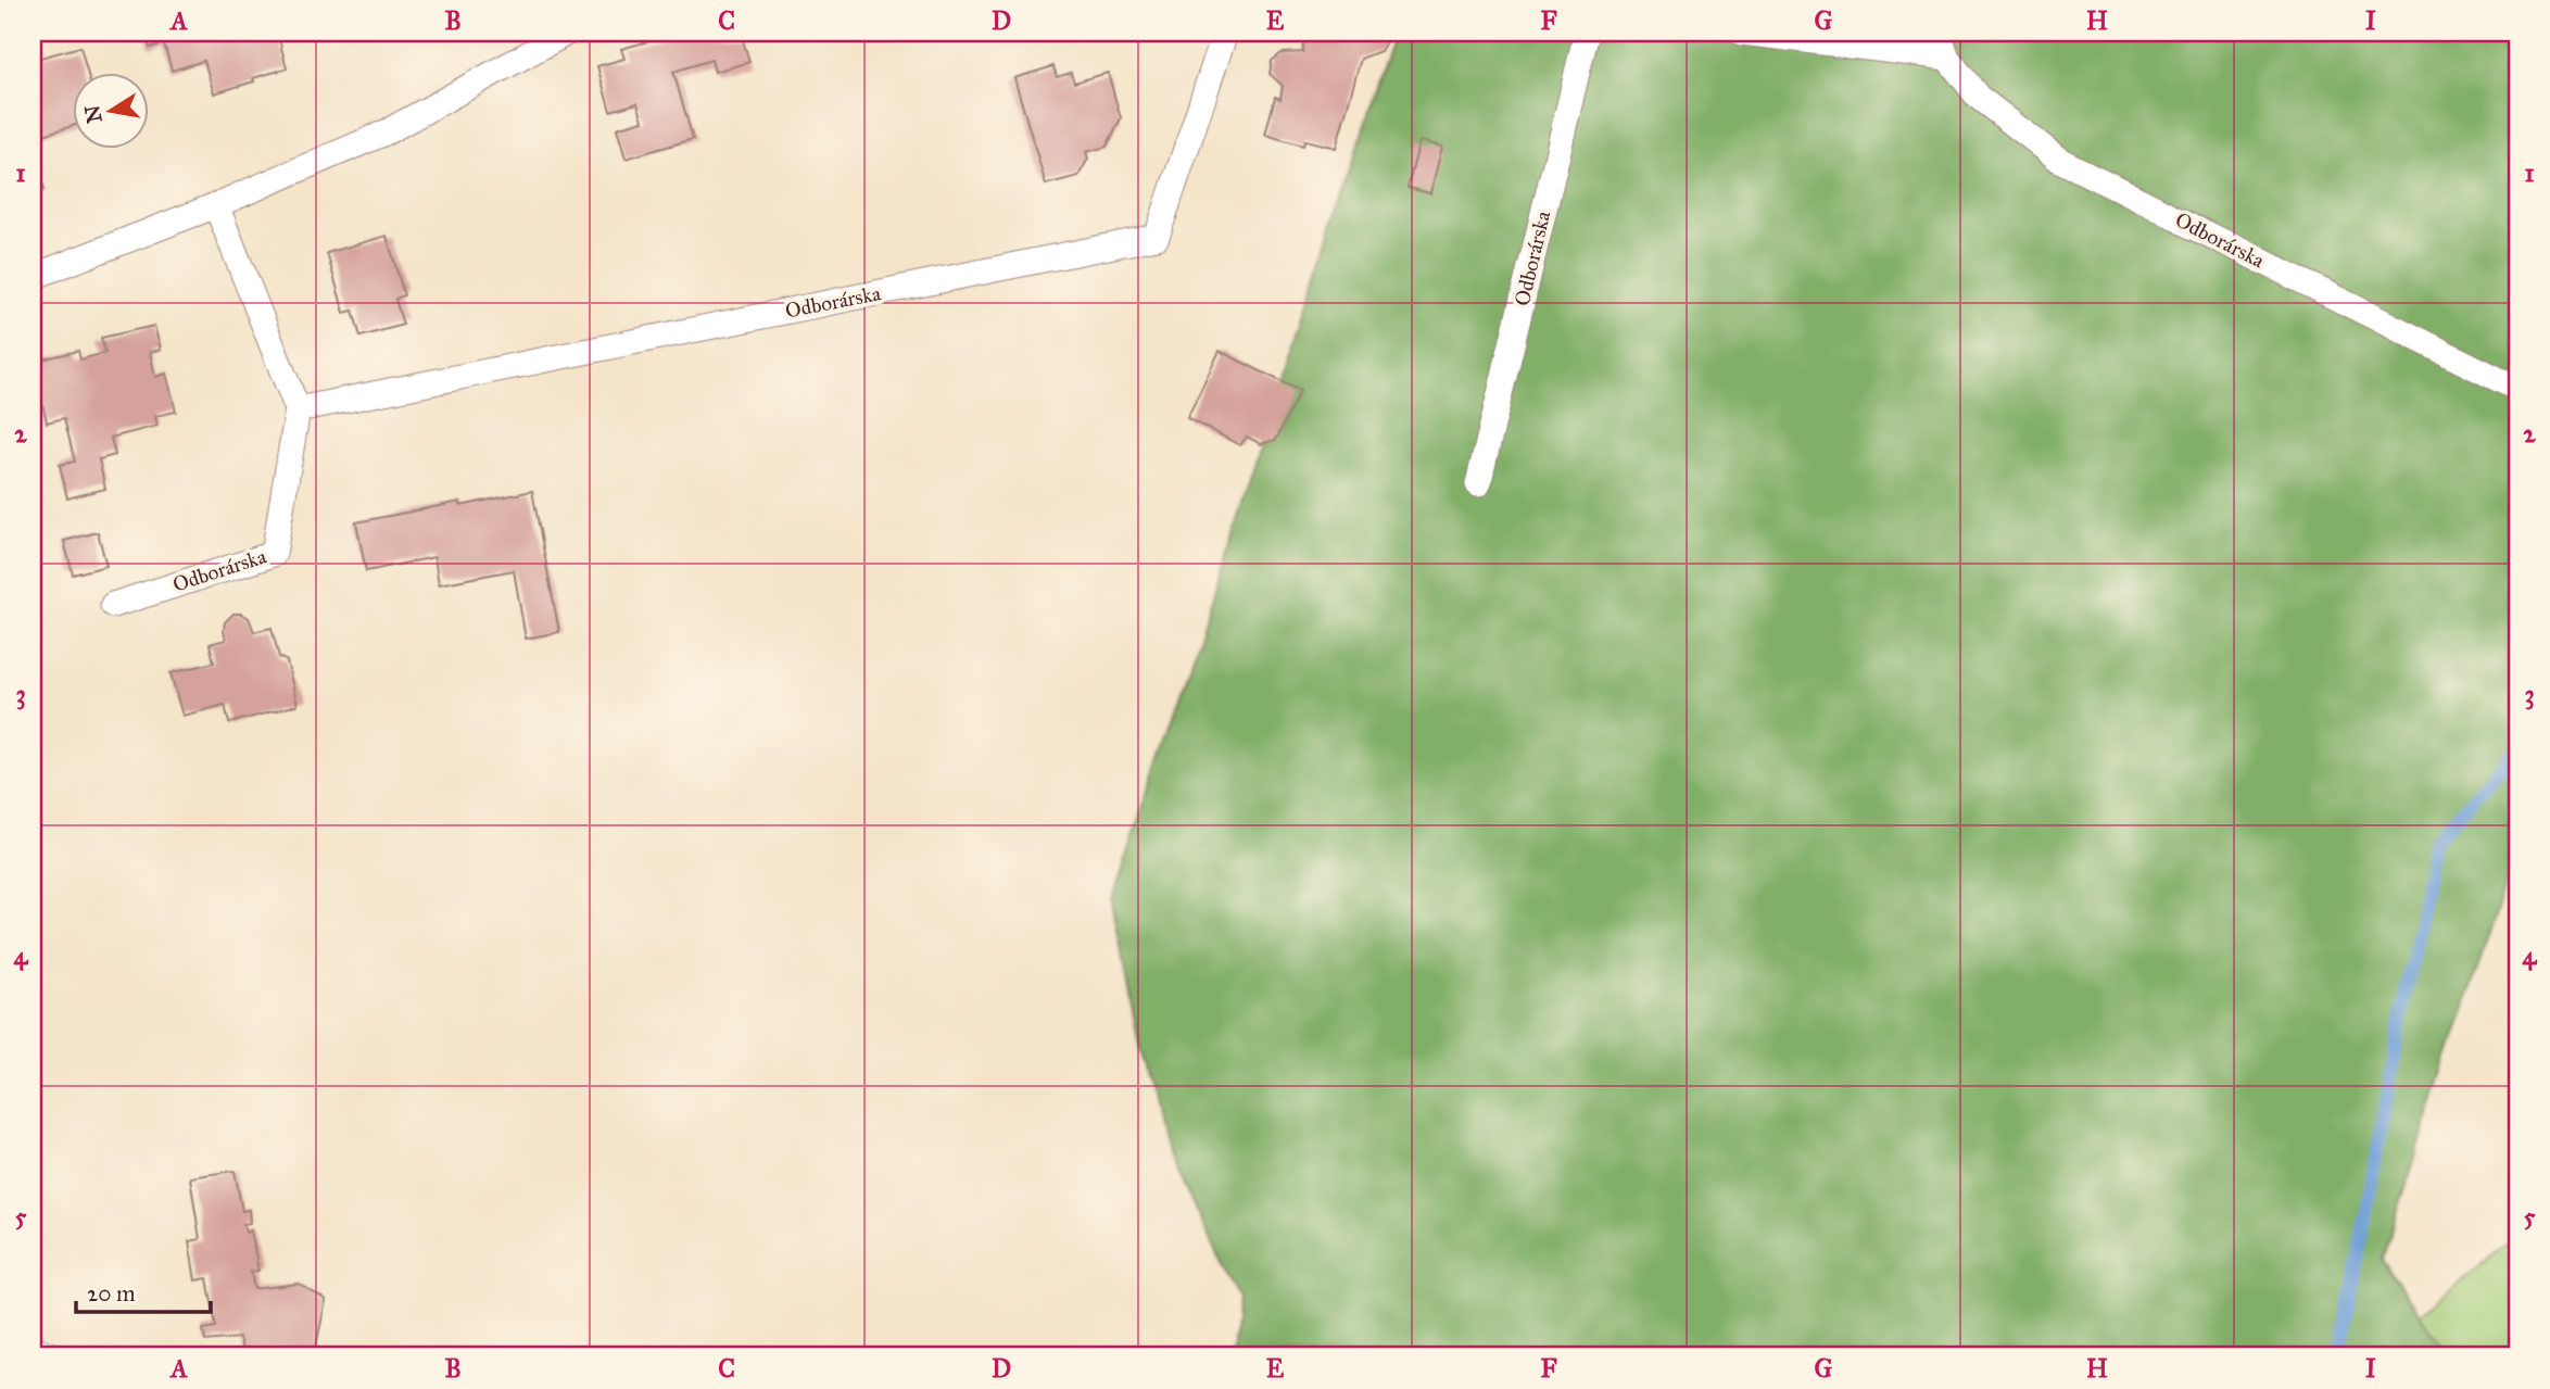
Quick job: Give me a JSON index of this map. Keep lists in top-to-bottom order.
{
  "streets": {
    "lane": ["Odborárska"]
  },
  "scale_bar": "20 m",
  "north": "left",
  "grid": {
    "columns": [
      "A",
      "B",
      "C",
      "D",
      "E",
      "F",
      "G",
      "H",
      "I"
    ],
    "rows": [
      "1",
      "2",
      "3",
      "4",
      "5"
    ]
  }
}
